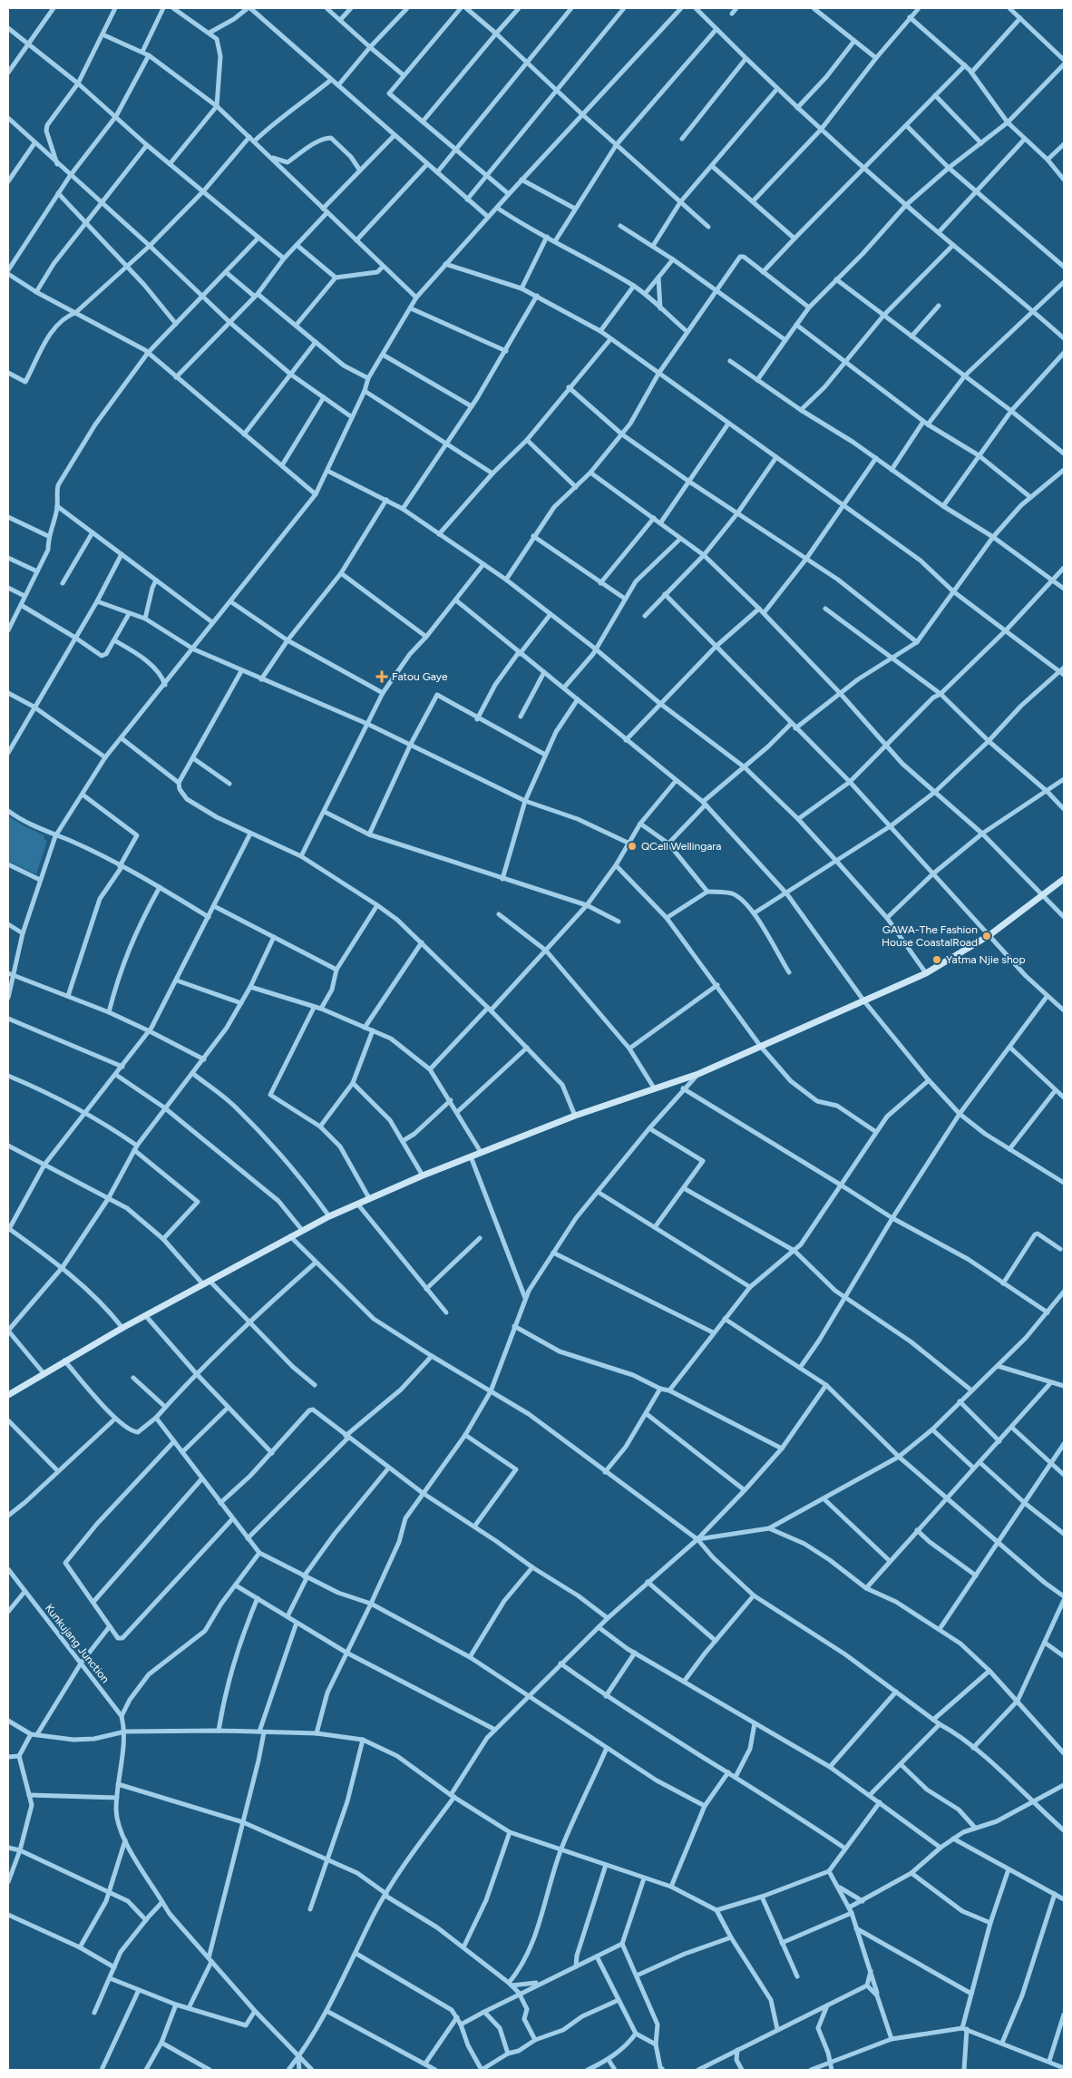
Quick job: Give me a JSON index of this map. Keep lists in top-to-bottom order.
{
  "streets": {
    "street": ["Kunkujang Junction"]
  },
  "places": {
    "health": ["Fatou Gaye"],
    "other": ["QCell Wellingara", "GAWA-The Fashion House CoastalRoad", "Yatma Njie shop"]
  }
}
